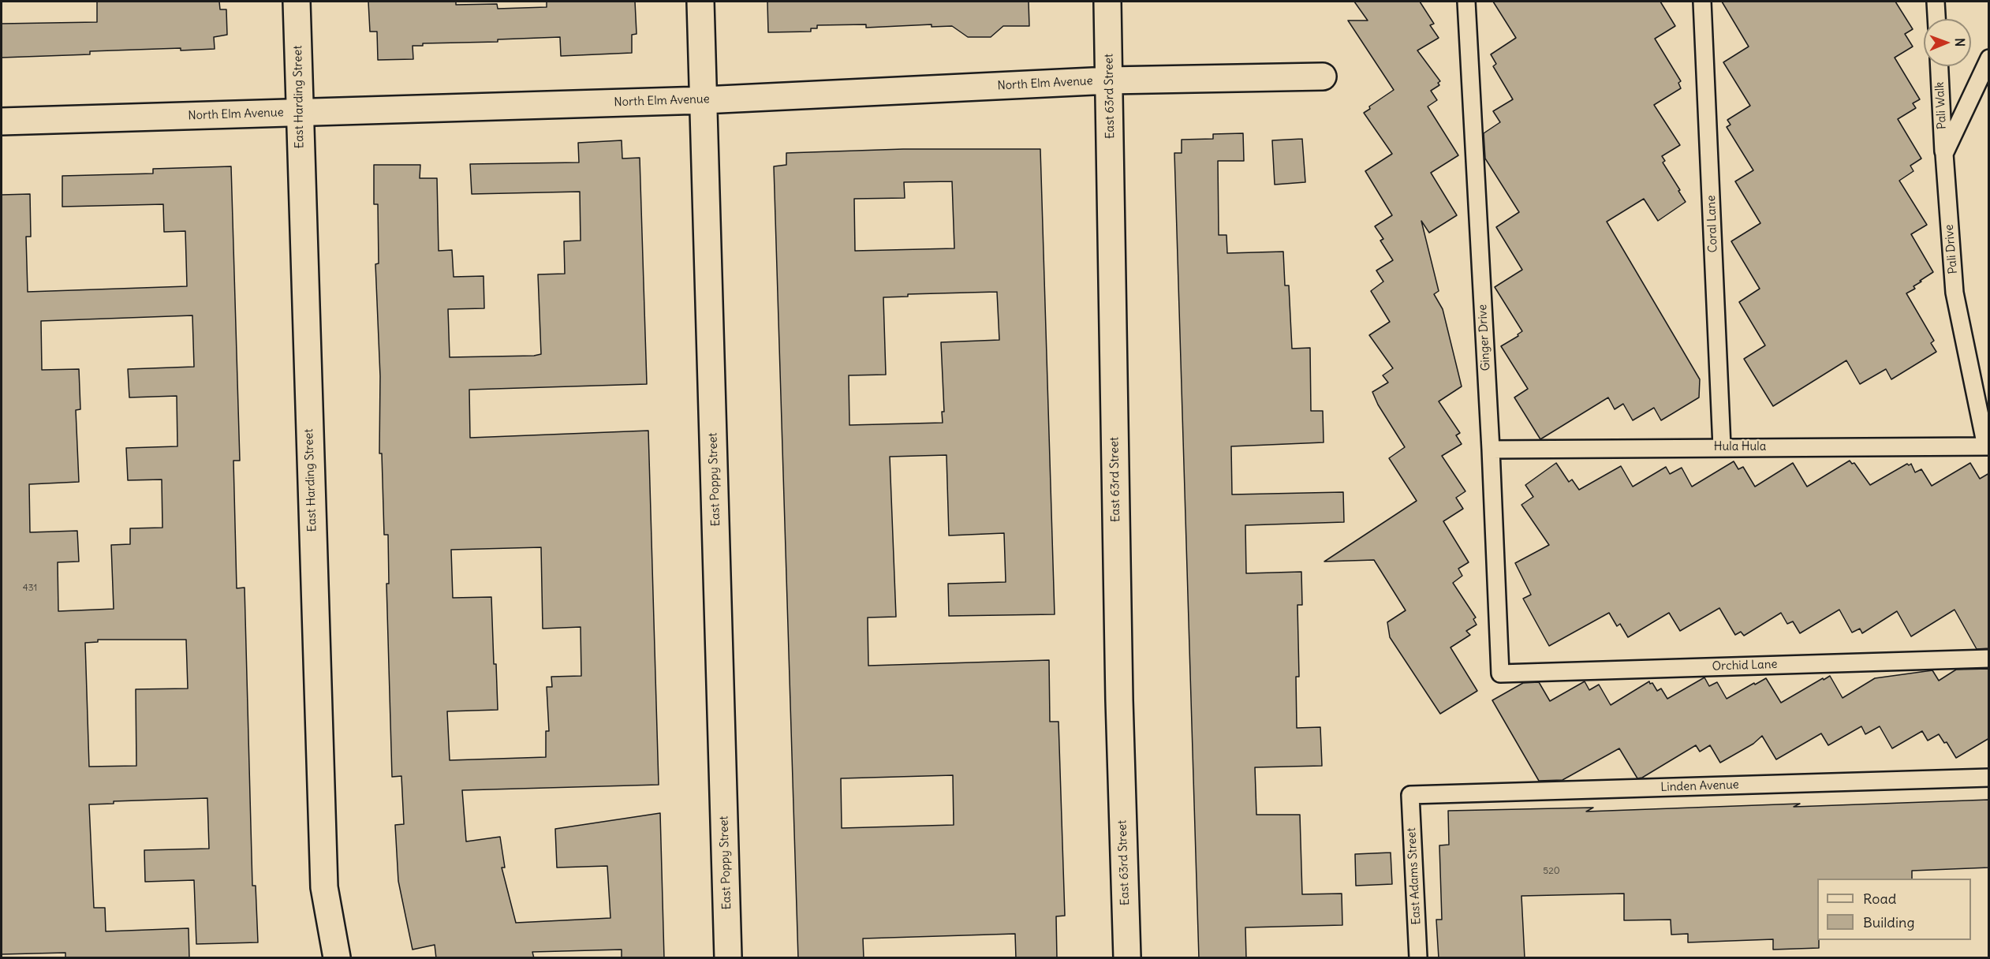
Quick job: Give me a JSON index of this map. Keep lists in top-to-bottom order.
{
  "streets": {
    "street": [
      "North Elm Avenue",
      "East 63rd Street",
      "East Harding Street",
      "East Poppy Street"
    ],
    "lane": [
      "Pali Walk",
      "Coral Lane",
      "Pali Drive",
      "Ginger Drive",
      "Hula Hula",
      "Orchid Lane",
      "Linden Avenue",
      "East Adams Street"
    ]
  },
  "crossings": [
    ["North Elm Avenue", "East 63rd Street"],
    ["North Elm Avenue", "East Harding Street"],
    ["North Elm Avenue", "East Poppy Street"],
    ["Pali Walk", "Pali Drive"],
    ["Coral Lane", "Hula Hula"],
    ["Pali Drive", "Hula Hula"],
    ["Ginger Drive", "Hula Hula"],
    ["Ginger Drive", "Orchid Lane"],
    ["Linden Avenue", "East Adams Street"]
  ],
  "house_numbers": ["431", "520"],
  "legend": ["Road", "Building"],
  "north": "right"
}
